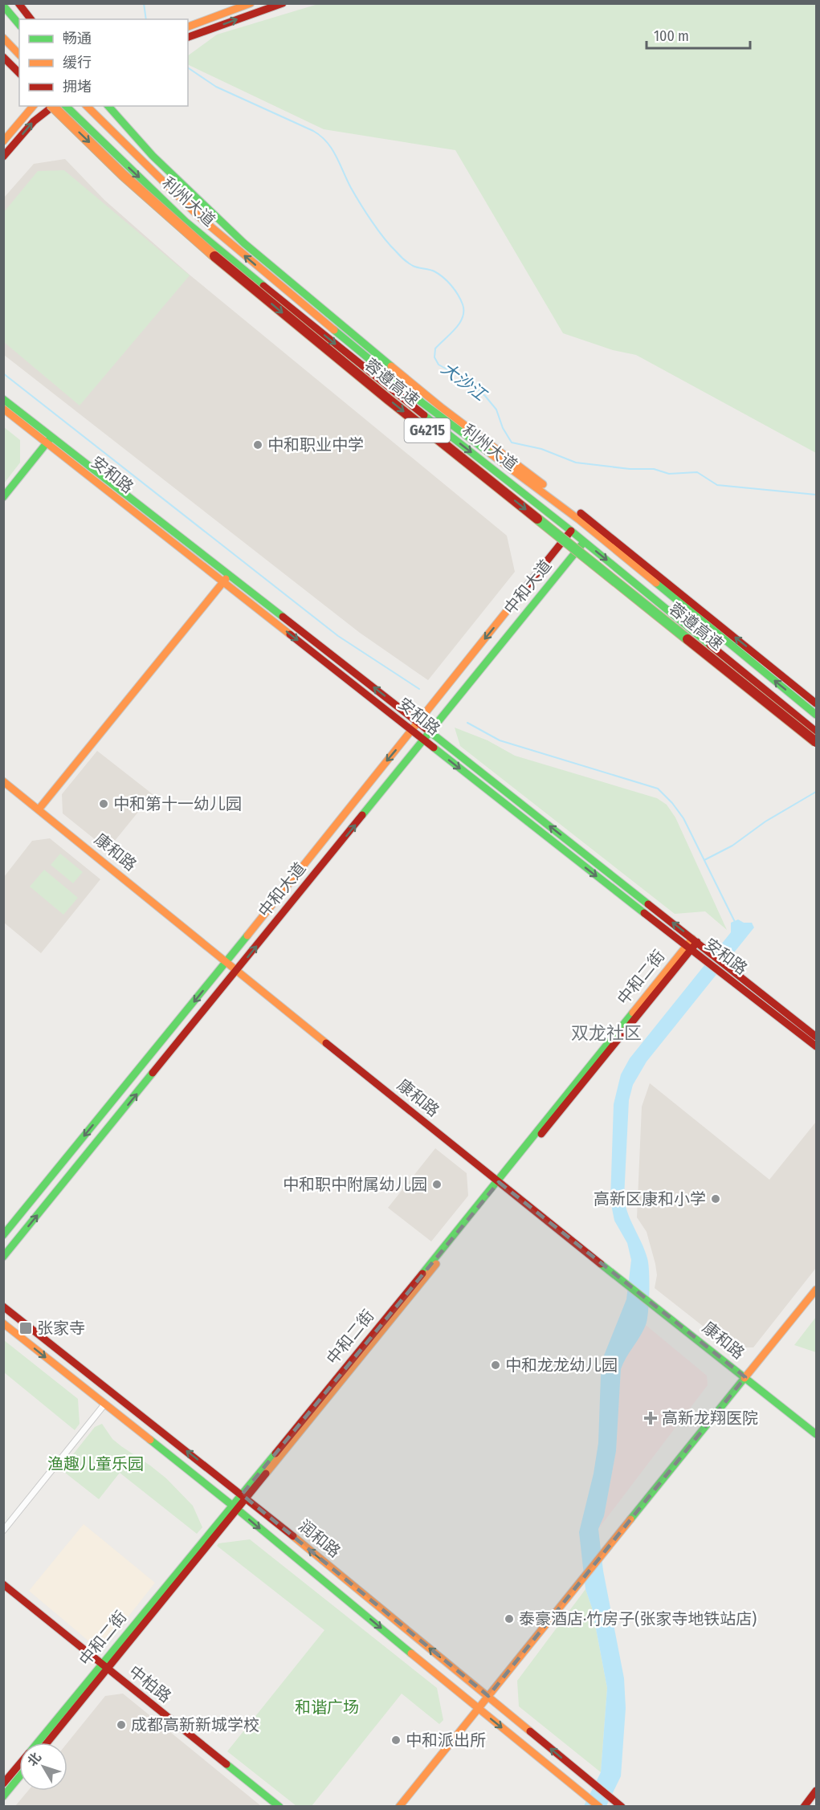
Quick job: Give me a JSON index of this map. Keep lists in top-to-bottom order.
{
  "streets": {
    "main road": [
      "利州大道",
      "蓉遵高速",
      "G4215",
      "安和路",
      "中和大道",
      "康和路",
      "中和二街",
      "润和路",
      "中柏路"
    ]
  },
  "crossings": [
    ["利州大道", "中和大道"],
    ["安和路", "中和大道"],
    ["安和路", "中和二街"],
    ["中和大道", "康和路"],
    ["康和路", "中和二街"],
    ["中和二街", "润和路"],
    ["中和二街", "中柏路"]
  ],
  "districts": ["双龙社区"],
  "water": ["大沙江"],
  "parks": ["渔趣儿童乐园", "和谐广场"],
  "places": {
    "other": [
      "中和职业中学",
      "中和第十一幼儿园",
      "中和职中附属幼儿园",
      "高新区康和小学",
      "中和龙龙幼儿园",
      "泰豪酒店·竹房子(张家寺地铁站店)",
      "成都高新新城学校",
      "中和派出所"
    ],
    "transit": ["张家寺"],
    "health": ["高新龙翔医院"]
  },
  "legend": ["畅通", "缓行", "拥堵"],
  "scale_bar": "100 m",
  "north": "top left"
}
